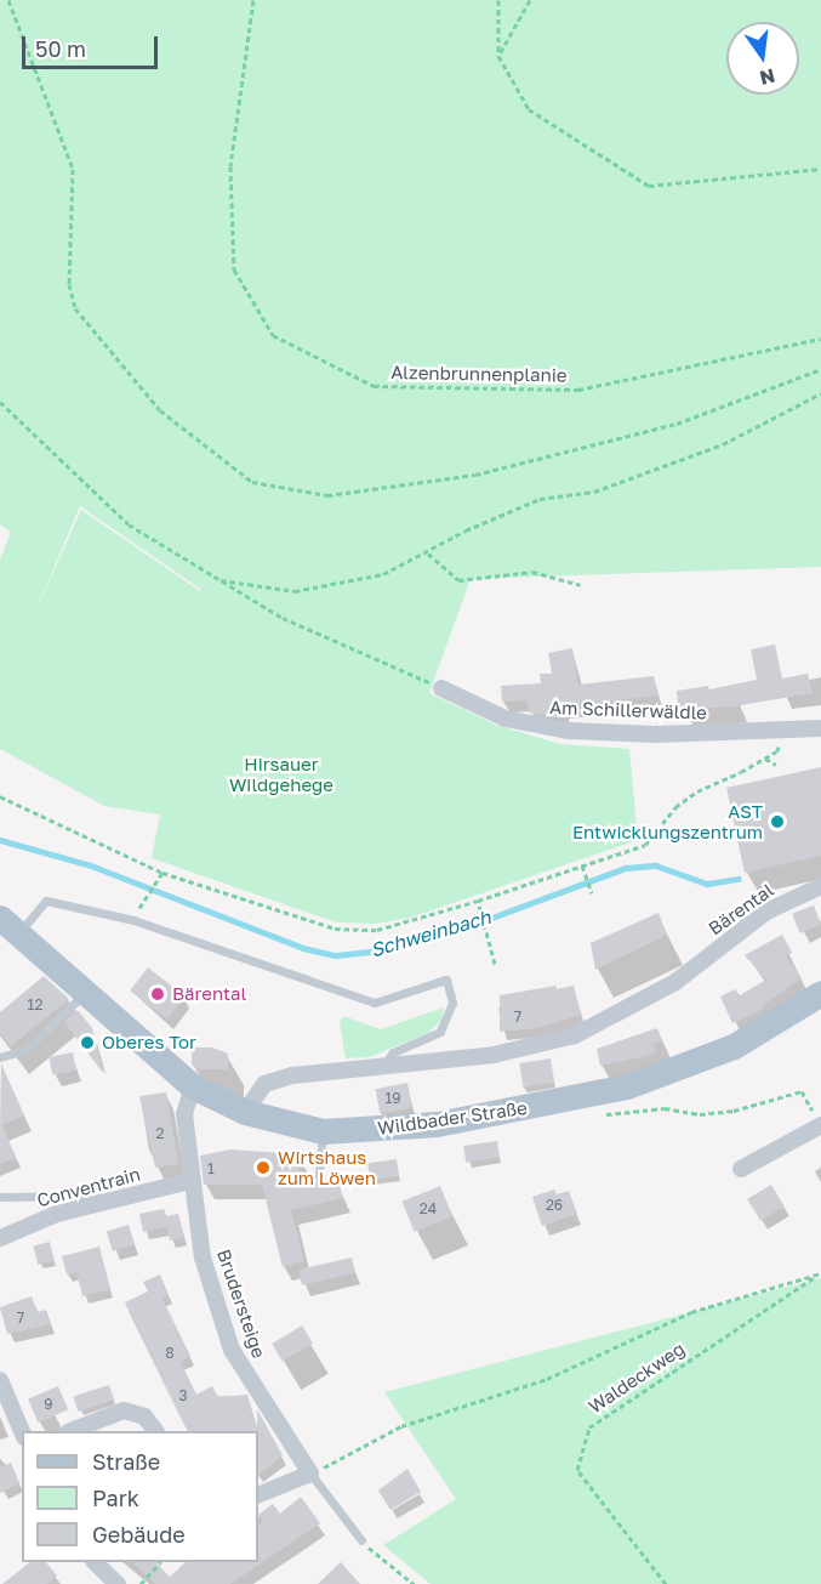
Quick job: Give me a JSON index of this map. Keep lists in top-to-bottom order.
{
  "streets": {
    "main road": ["Wildbader Straße"],
    "street": [
      "Am Schillerwäldle",
      "Bärental",
      "Conventrain",
      "Brudersteige"
    ],
    "path": ["Alzenbrunnenplanie", "Waldeckweg"]
  },
  "crossings": [
    ["Bärental", "Wildbader Straße"],
    ["Wildbader Straße", "Brudersteige"],
    ["Conventrain", "Brudersteige"]
  ],
  "water": ["Schweinbach"],
  "parks": ["Hirsauer Wildgehege"],
  "places": [
    "AST Entwicklungszentrum",
    "Bärental",
    "Oberes Tor",
    "Wirtshaus zum Löwen"
  ],
  "house_numbers": [
    "12",
    "7",
    "19",
    "2",
    "1",
    "26",
    "24",
    "7",
    "8",
    "3",
    "9"
  ],
  "legend": ["Straße", "Park", "Gebäude"],
  "scale_bar": "50 m",
  "north": "bottom"
}
